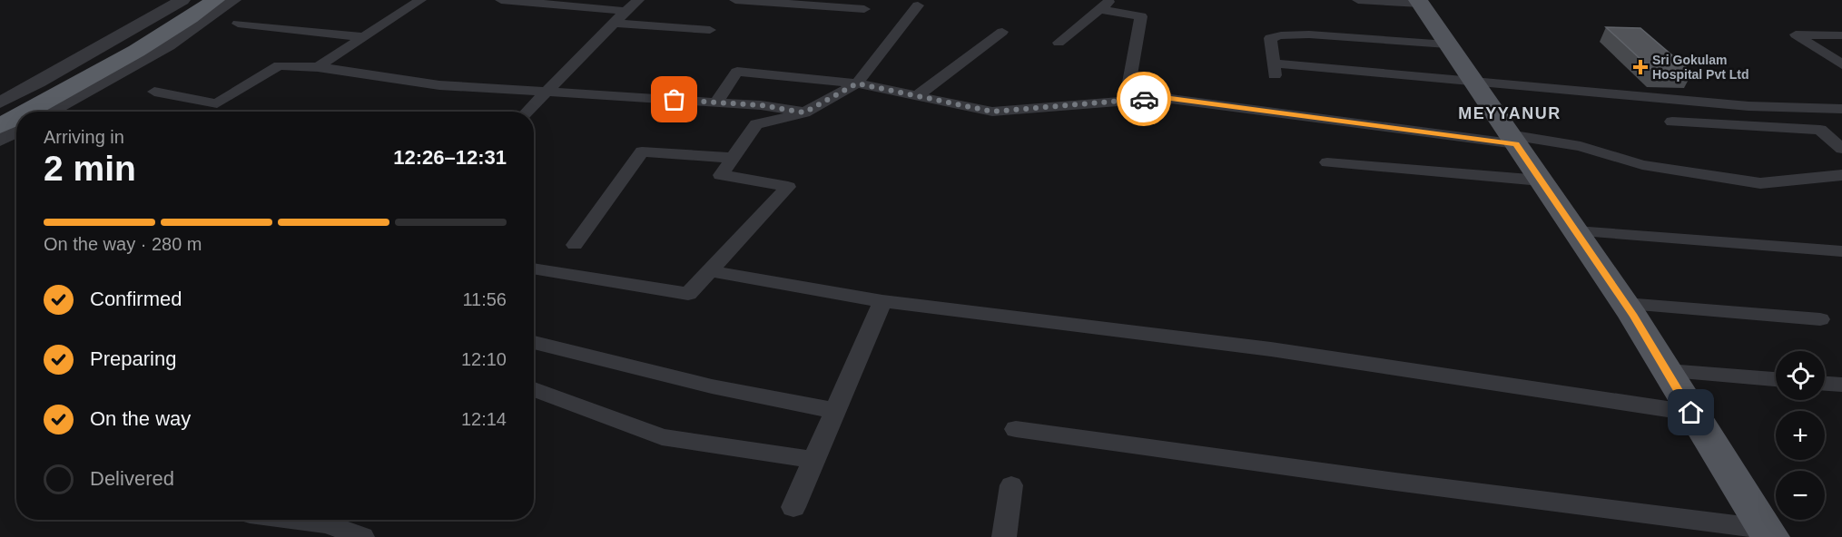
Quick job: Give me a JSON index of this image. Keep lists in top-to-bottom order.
{
  "districts": ["MEYYANUR"],
  "places": {
    "health": ["Sri Gokulam Hospital Pvt Ltd"]
  },
  "page": {
    "heading": ["2 min", "Arriving in", "12:26–12:31"],
    "bar": "On the way · 280 m",
    "list": [
      ["Confirmed", "11:56"],
      ["Preparing", "12:10"],
      ["On the way", "12:14"],
      "Delivered"
    ],
    "map_buttons": ["+", "−"]
  }
}
